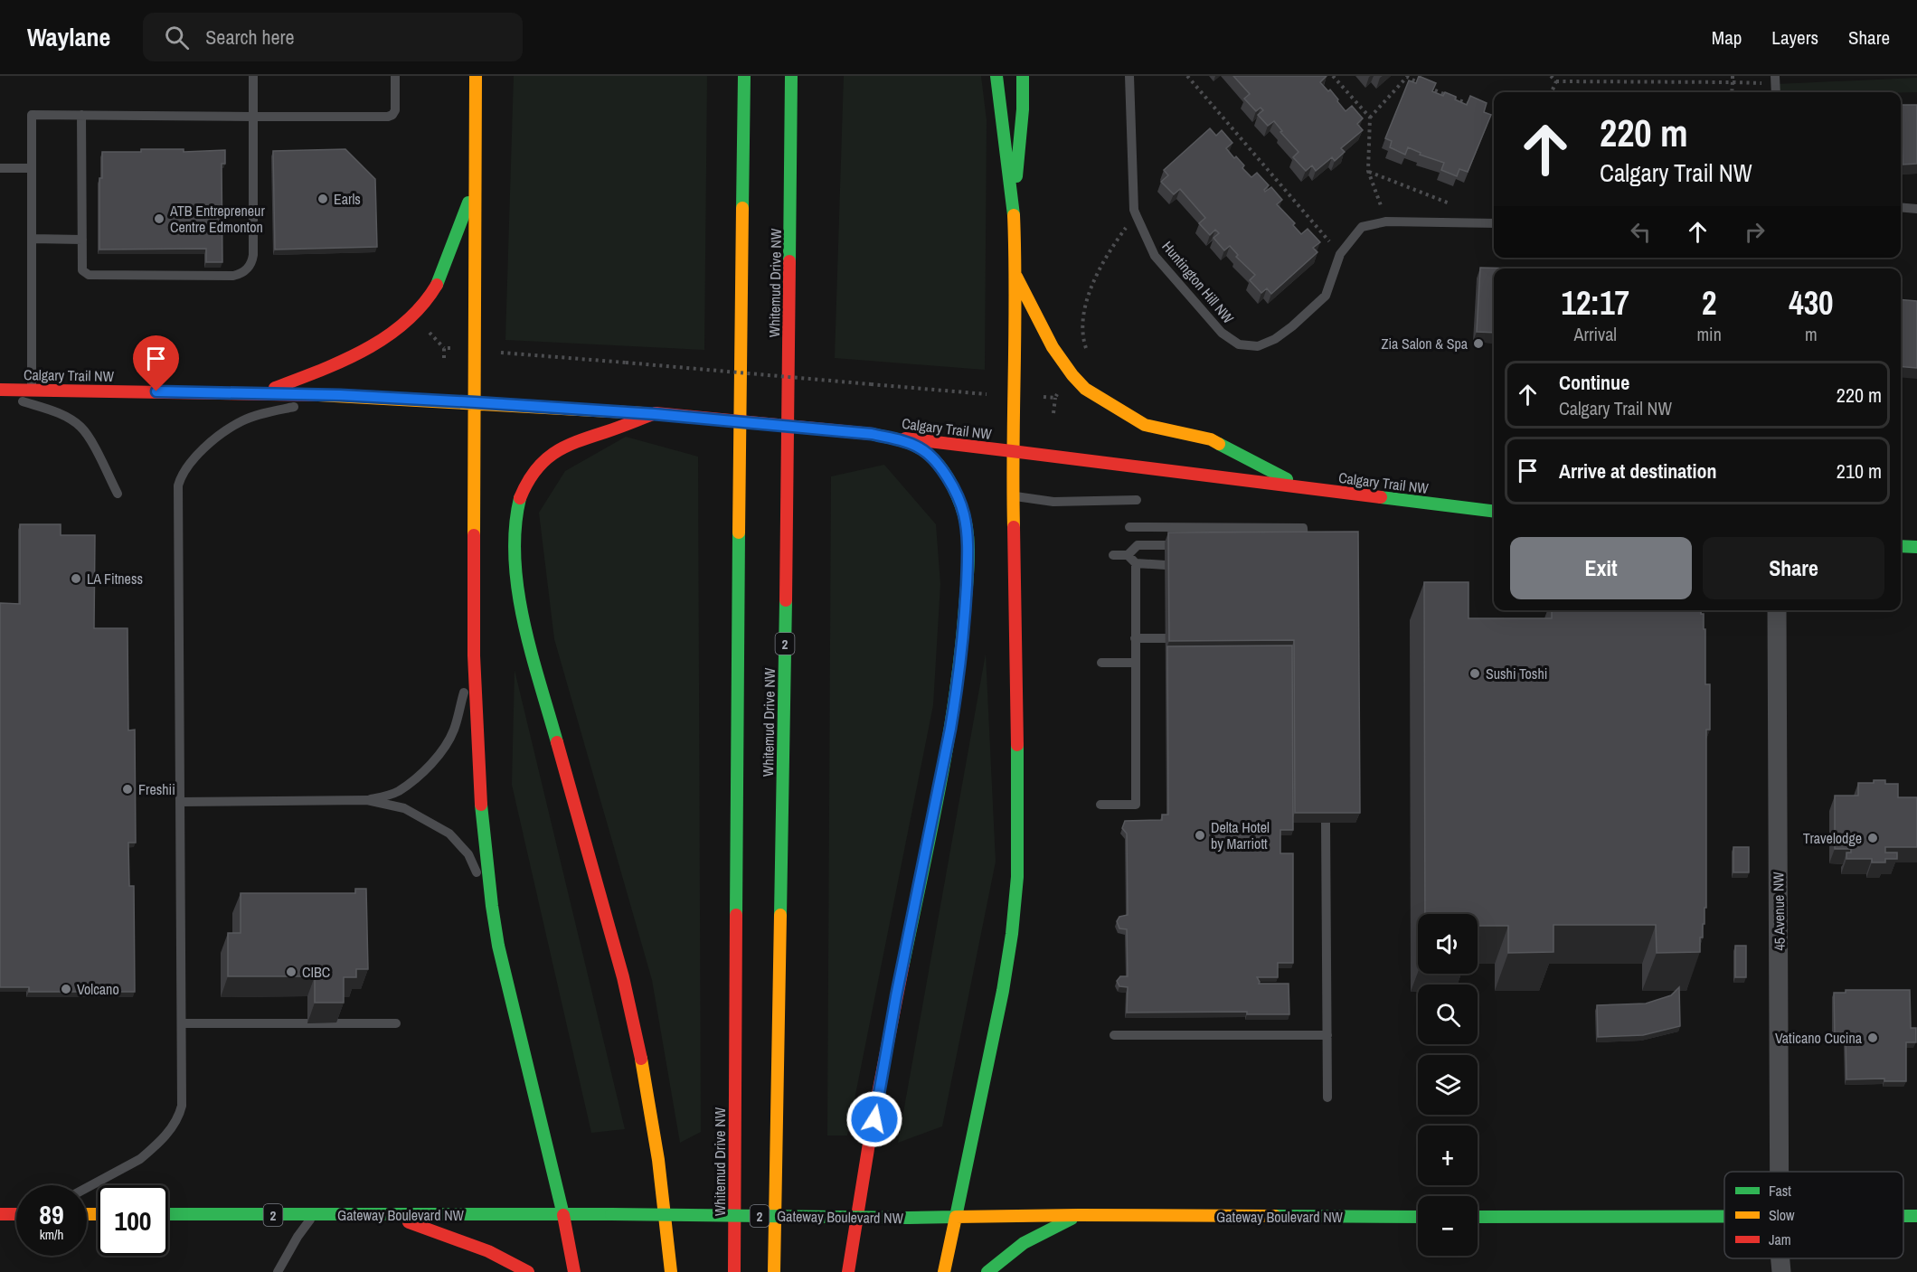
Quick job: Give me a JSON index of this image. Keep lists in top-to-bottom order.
{
  "streets": {
    "main road": [
      "Whitemud Drive NW",
      "Calgary Trail NW",
      "2",
      "Gateway Boulevard NW"
    ],
    "street": ["45 Avenue NW"],
    "lane": ["Huntington Hill NW"]
  },
  "places": [
    "Earls",
    "ATB Entrepreneur Centre Edmonton",
    "Zia Salon & Spa",
    "LA Fitness",
    "Sushi Toshi",
    "Freshii",
    "Delta Hotel by Marriott",
    "Travelodge",
    "CIBC",
    "Volcano",
    "Vaticano Cucina"
  ],
  "legend": ["Fast", "Slow", "Jam"],
  "page": {
    "header": "Waylane",
    "search": "Search here",
    "nav": ["Map", "Layers", "Share"],
    "turn": ["220 m", "Calgary Trail NW"],
    "eta": [
      "12:17",
      "Arrival",
      "2",
      "min",
      "430",
      "m"
    ],
    "list": [
      {
        "name": "Continue",
        "note": "Calgary Trail NW",
        "value": "220 m"
      },
      {
        "name": "Arrive at destination",
        "value": "210 m"
      }
    ],
    "buttons": ["Exit", "Share"],
    "map_buttons": ["+", "−"],
    "speed": "89 km/h",
    "limit": "100"
  }
}
